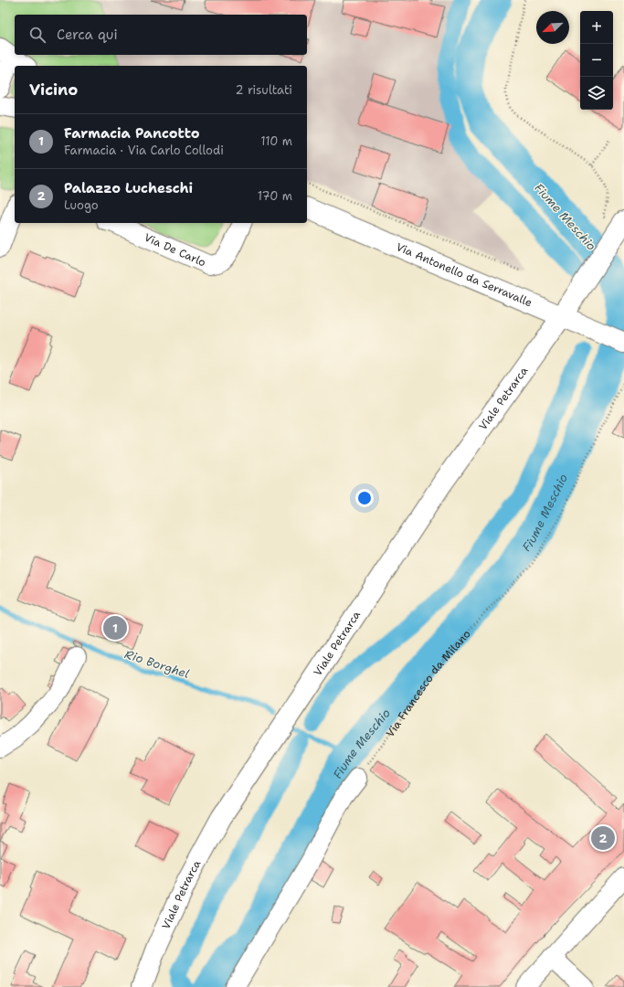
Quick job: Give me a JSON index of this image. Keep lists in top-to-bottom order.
{
  "streets": {
    "street": ["Via De Carlo", "Via Antonello da Serravalle", "Viale Petrarca"],
    "path": ["Via Francesco da Milano"]
  },
  "crossings": [
    ["Via Antonello da Serravalle", "Viale Petrarca"]
  ],
  "water": ["Fiume Meschio", "Rio Borghel"],
  "north": "bottom left",
  "page": {
    "map_buttons": ["+", "−"],
    "search": "Cerca qui",
    "heading": ["Vicino", "2 risultati"],
    "list": [
      {
        "mark": "1",
        "name": "Farmacia Pancotto",
        "note": "Farmacia · Via Carlo Collodi",
        "value": "110 m"
      },
      {
        "mark": "2",
        "name": "Palazzo Lucheschi",
        "note": "Luogo",
        "value": "170 m"
      }
    ],
    "pins": ["1", "2"]
  }
}
